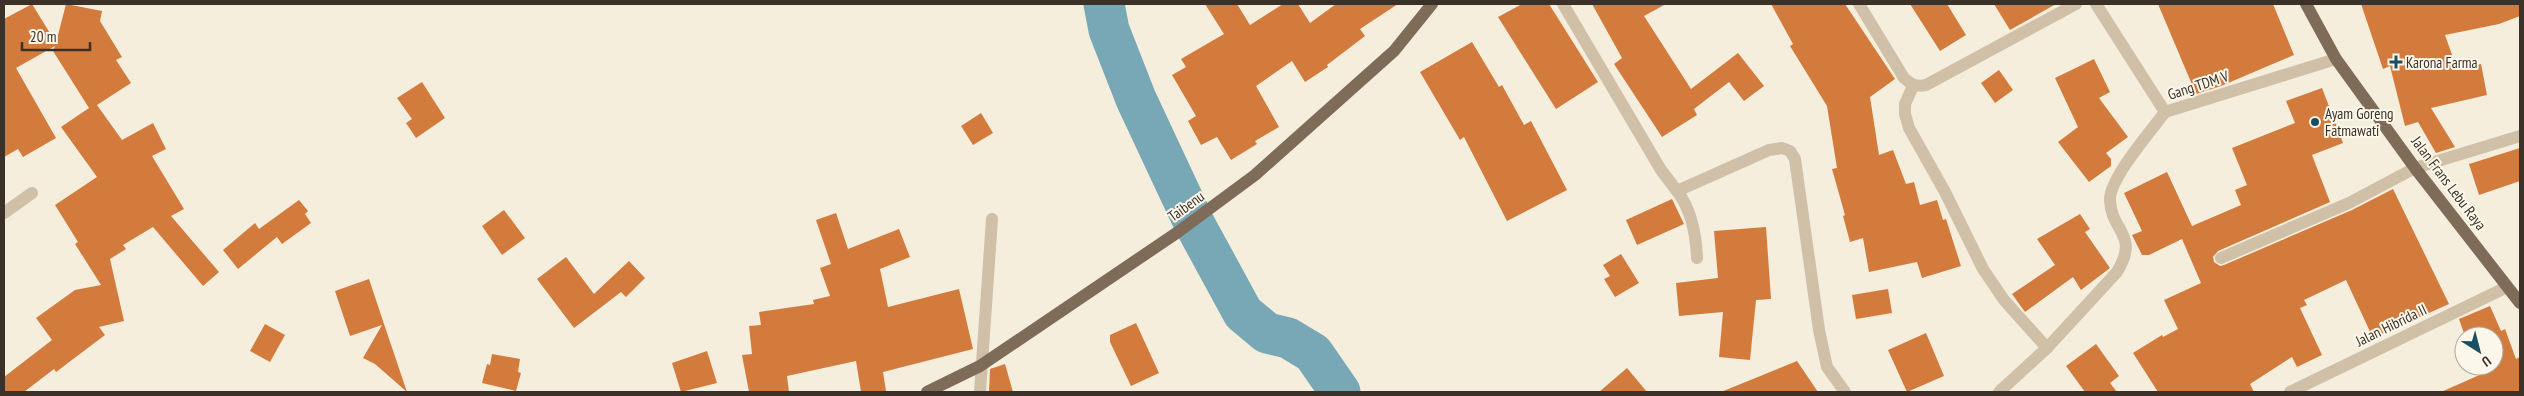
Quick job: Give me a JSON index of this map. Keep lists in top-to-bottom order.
{
  "streets": {
    "main road": ["Jalan Frans Lebu Raya", "Taibenu"],
    "street": ["Gang TDM V", "Jalan Hibrida II"]
  },
  "crossings": [
    ["Gang TDM V", "Jalan Frans Lebu Raya"],
    ["Jalan Frans Lebu Raya", "Jalan Hibrida II"]
  ],
  "places": {
    "health": ["Karona Farma"],
    "other": ["Ayam Goreng Fatmawati"]
  },
  "scale_bar": "20 m",
  "north": "bottom right"
}
